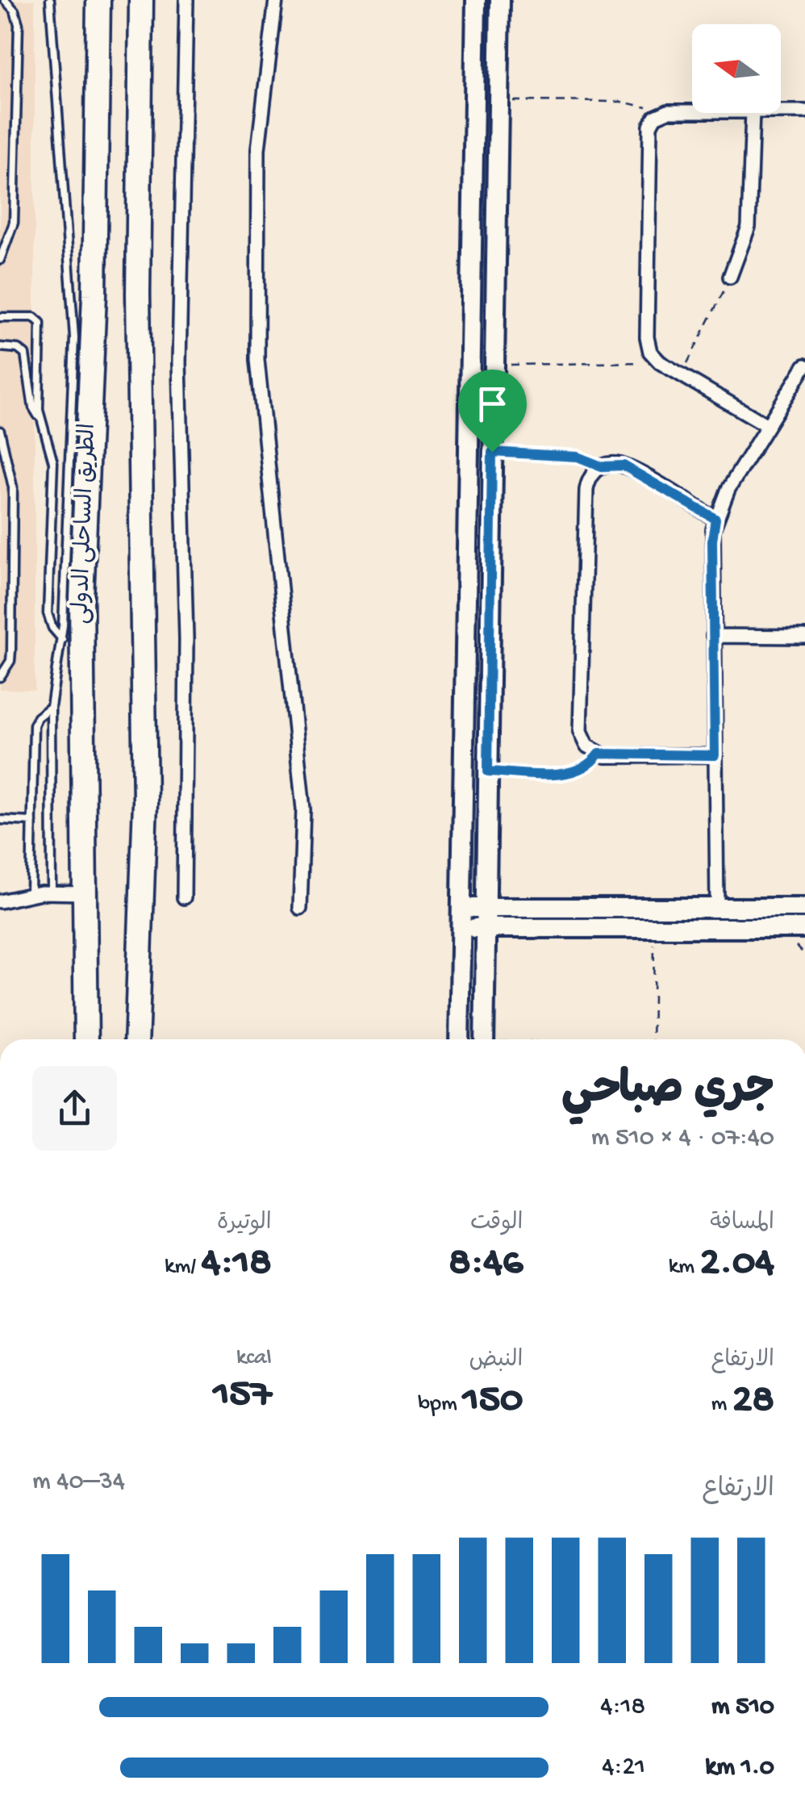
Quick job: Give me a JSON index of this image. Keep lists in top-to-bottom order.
{
  "streets": {
    "highway": ["الطريق الساحلى الدولى"]
  },
  "north": "left",
  "page": {
    "heading": ["جري صباحي", "07:40 · 4 × 510 m"],
    "stats": [
      ["المسافة", "2.04 km"],
      ["الوقت", "8:46"],
      ["الوتيرة", "4:18 /km"],
      ["الارتفاع", "28 m"],
      ["النبض", "150 bpm"],
      ["kcal", "157"]
    ],
    "chart": ["الارتفاع", "34–40 m"],
    "list": [
      {
        "name": "510 m",
        "note": "4:18"
      },
      {
        "name": "1.0 km",
        "note": "4:21"
      }
    ]
  }
}
